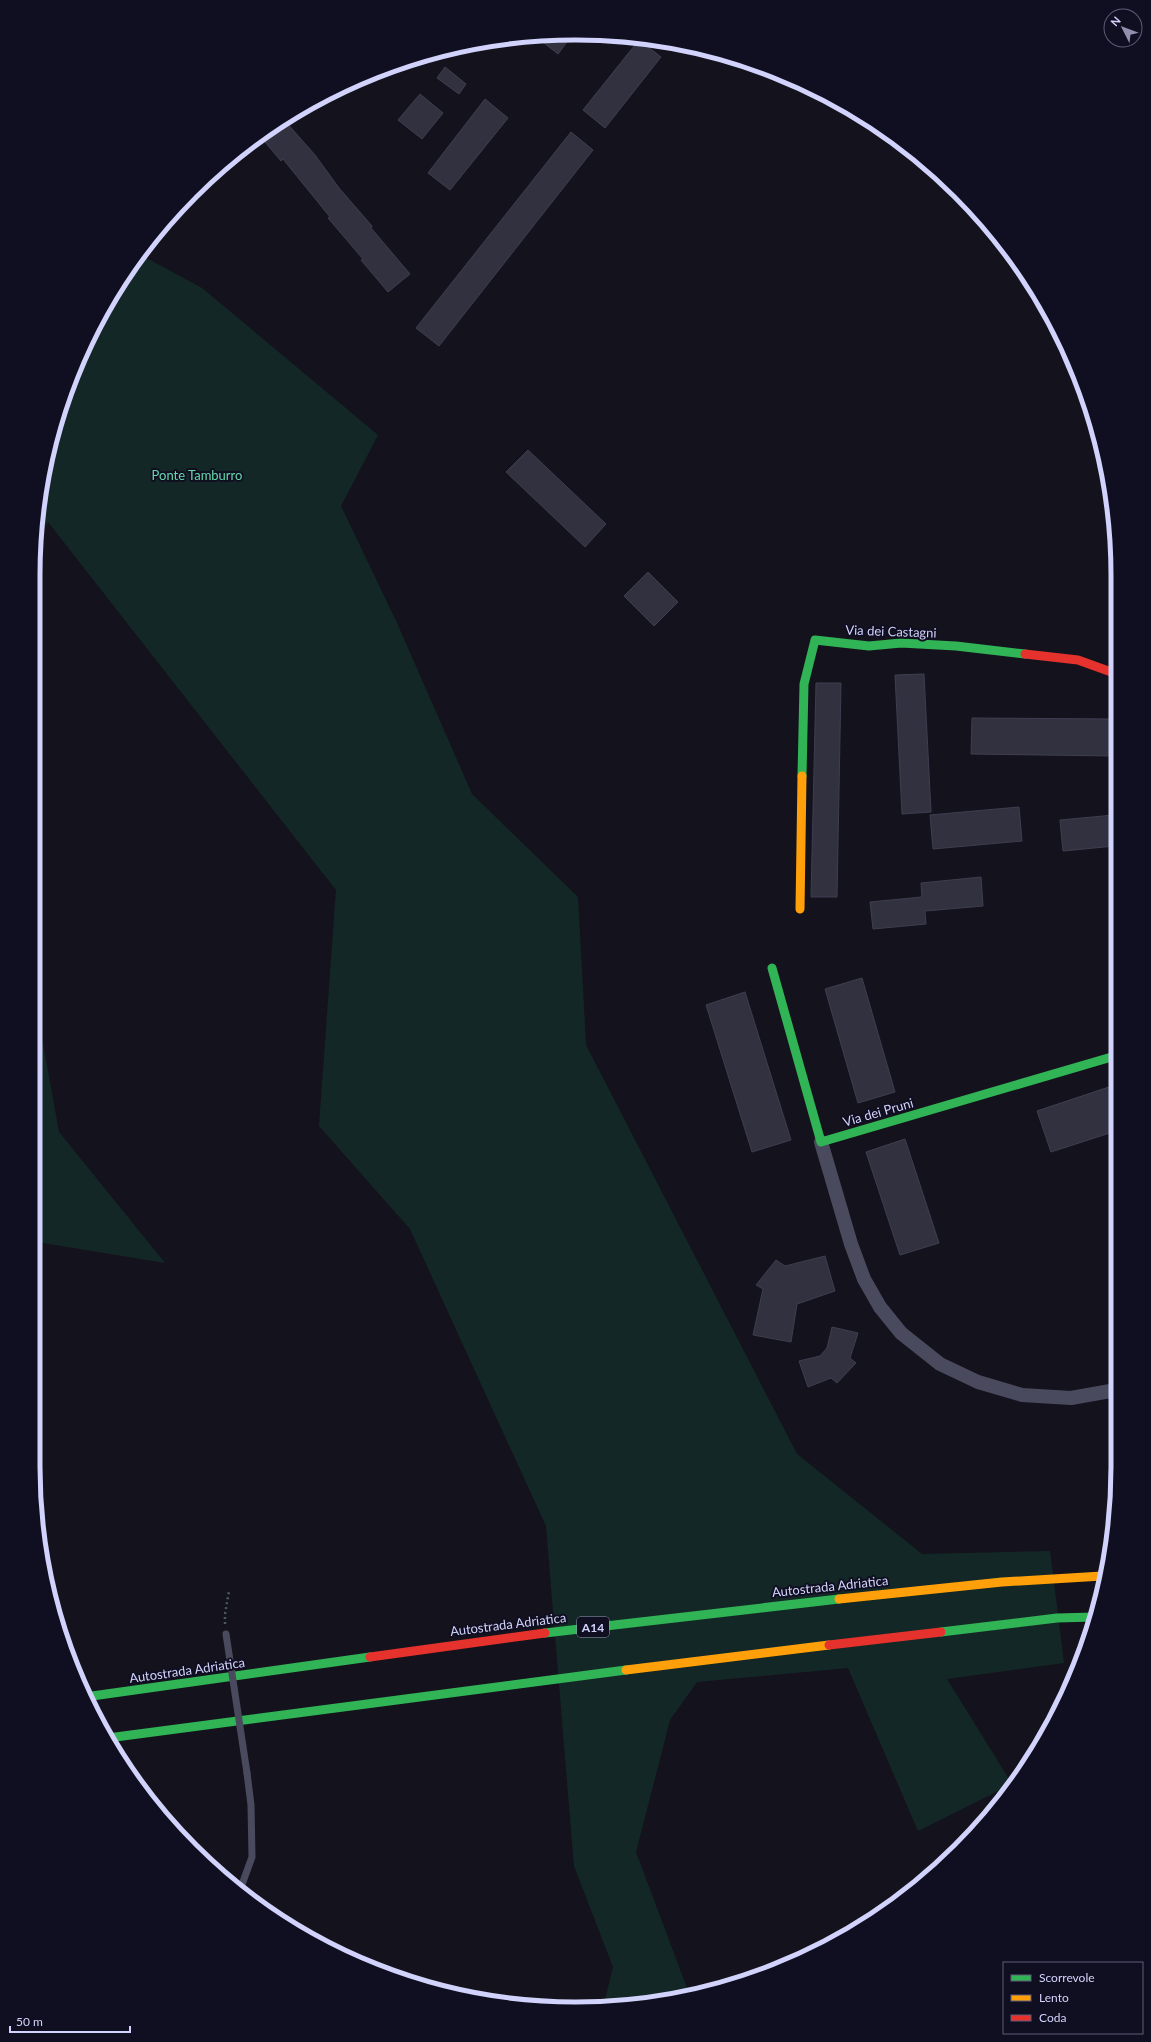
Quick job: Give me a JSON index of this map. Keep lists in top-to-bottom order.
{
  "streets": {
    "main road": [
      "Via dei Castagni",
      "Via dei Pruni",
      "Autostrada Adriatica",
      "A14"
    ]
  },
  "parks": ["Ponte Tamburro"],
  "legend": ["Scorrevole", "Lento", "Coda"],
  "scale_bar": "50 m",
  "north": "top left"
}
